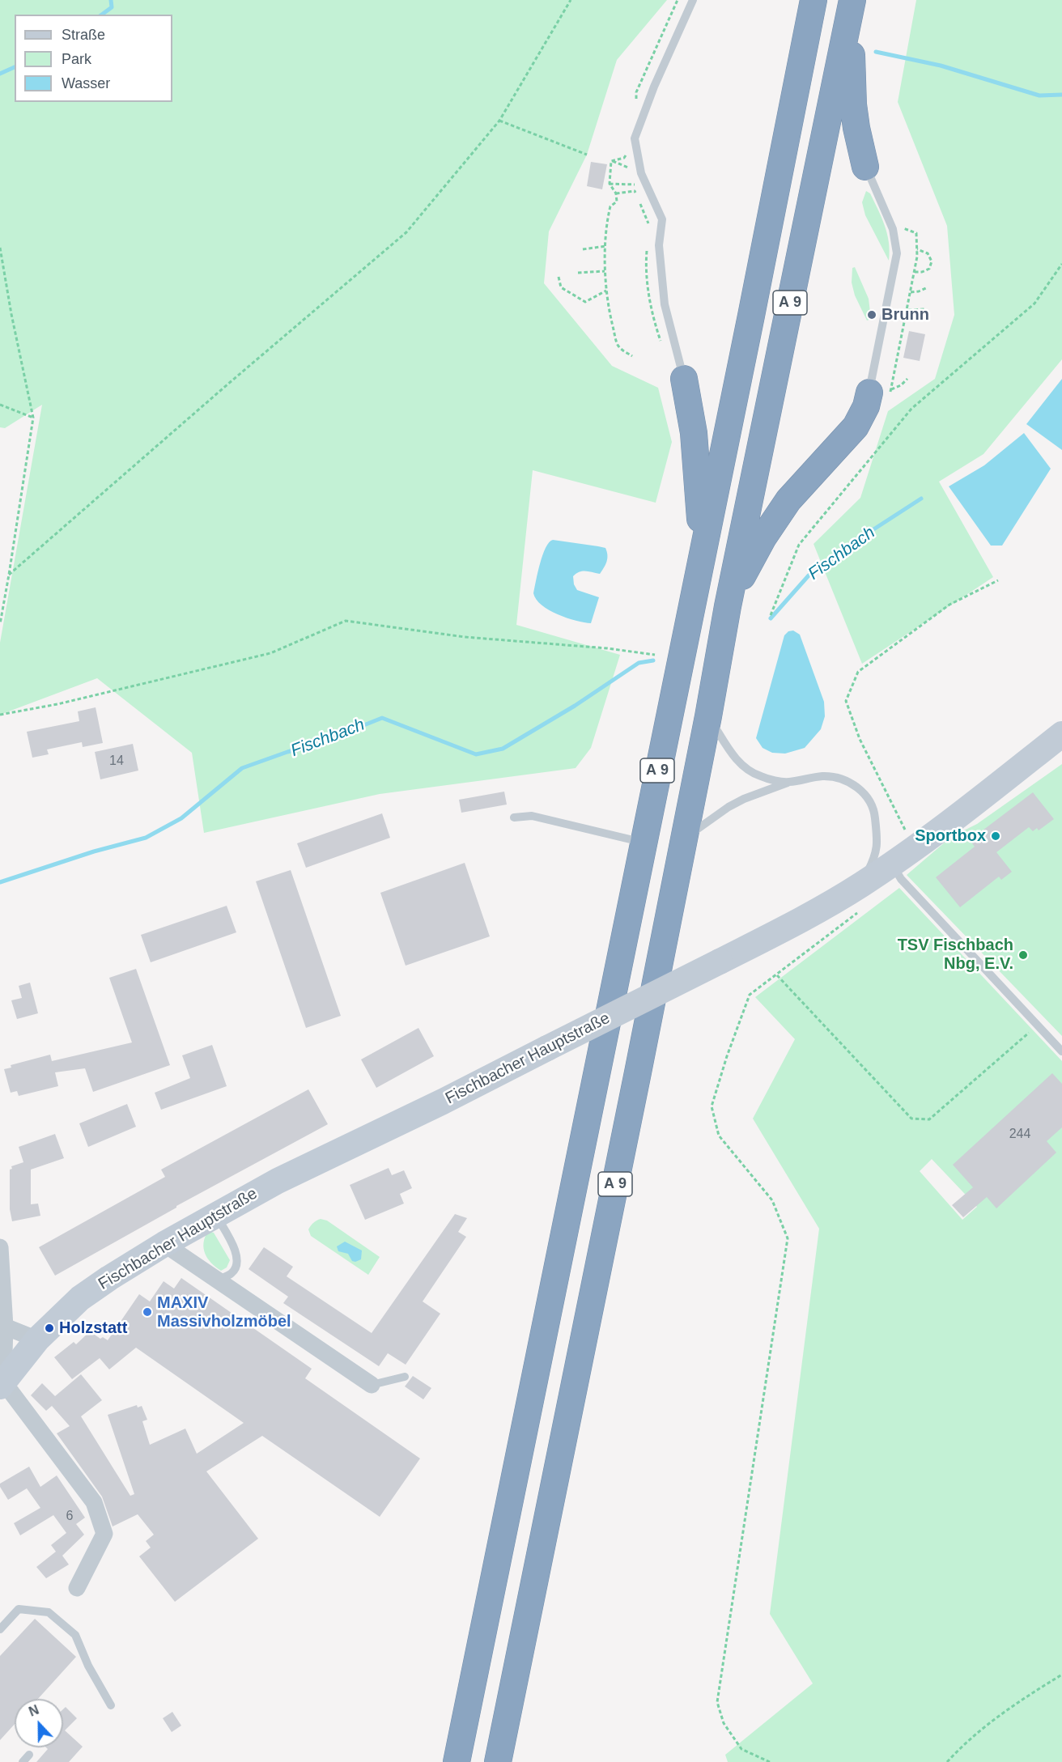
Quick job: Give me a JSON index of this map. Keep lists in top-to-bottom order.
{
  "streets": {
    "highway": ["A 9"],
    "main road": ["Fischbacher Hauptstraße"]
  },
  "water": ["Fischbach"],
  "places": [
    "Brunn",
    "Sportbox",
    "TSV Fischbach Nbg, E.V.",
    "MAXIV Massivholzmöbel",
    "Holzstatt"
  ],
  "house_numbers": ["14", "244", "6"],
  "legend": ["Straße", "Park", "Wasser"],
  "north": "top"
}
